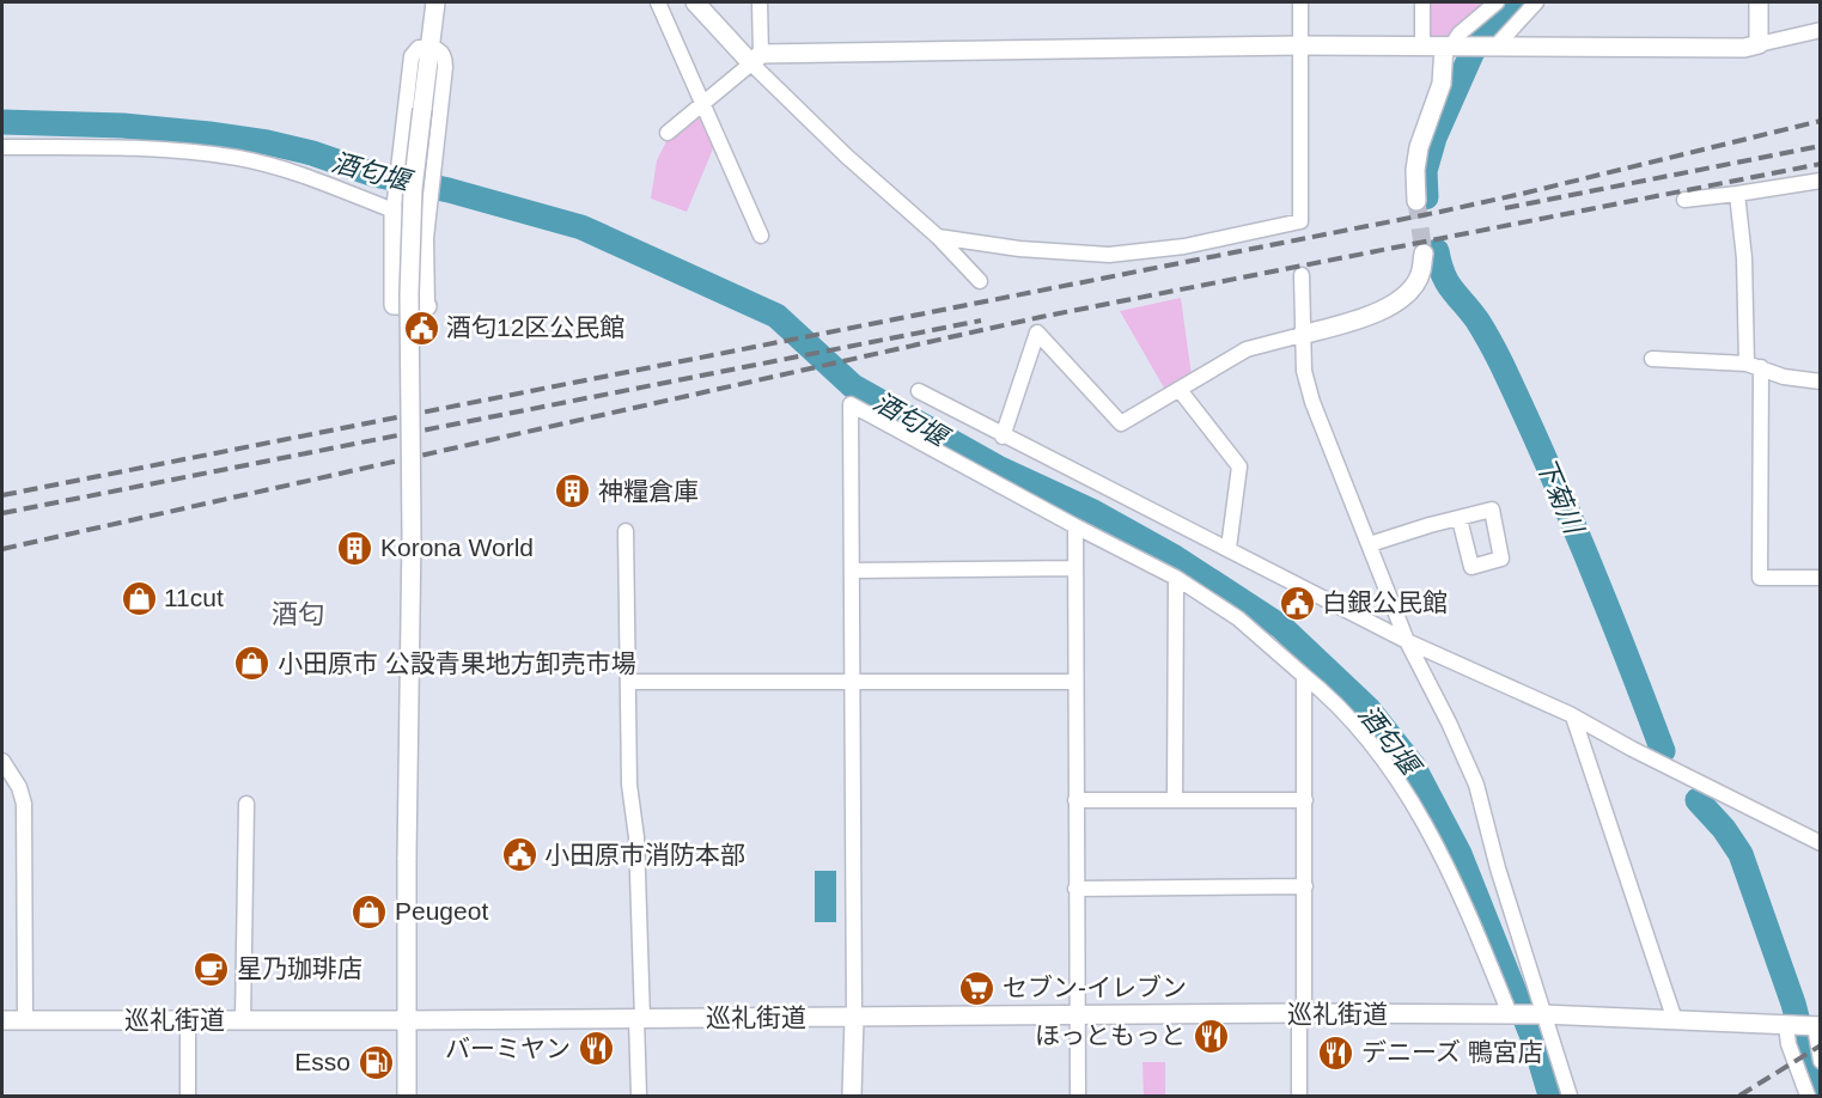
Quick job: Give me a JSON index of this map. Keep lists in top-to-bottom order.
{
  "streets": {
    "street": ["巡礼街道"]
  },
  "districts": ["酒匂"],
  "water": ["酒匂堰", "下菊川"],
  "places": {
    "public building": ["酒匂12区公民館", "白銀公民館", "小田原市消防本部"],
    "building": ["神糧倉庫", "Korona World"],
    "shop": ["11cut", "小田原市 公設青果地方卸売市場", "Peugeot"],
    "cafe": ["星乃珈琲店"],
    "supermarket": ["セブン-イレブン"],
    "restaurant": ["ほっともっと", "バーミヤン", "デニーズ 鴨宮店"],
    "fuel station": ["Esso"]
  }
}
